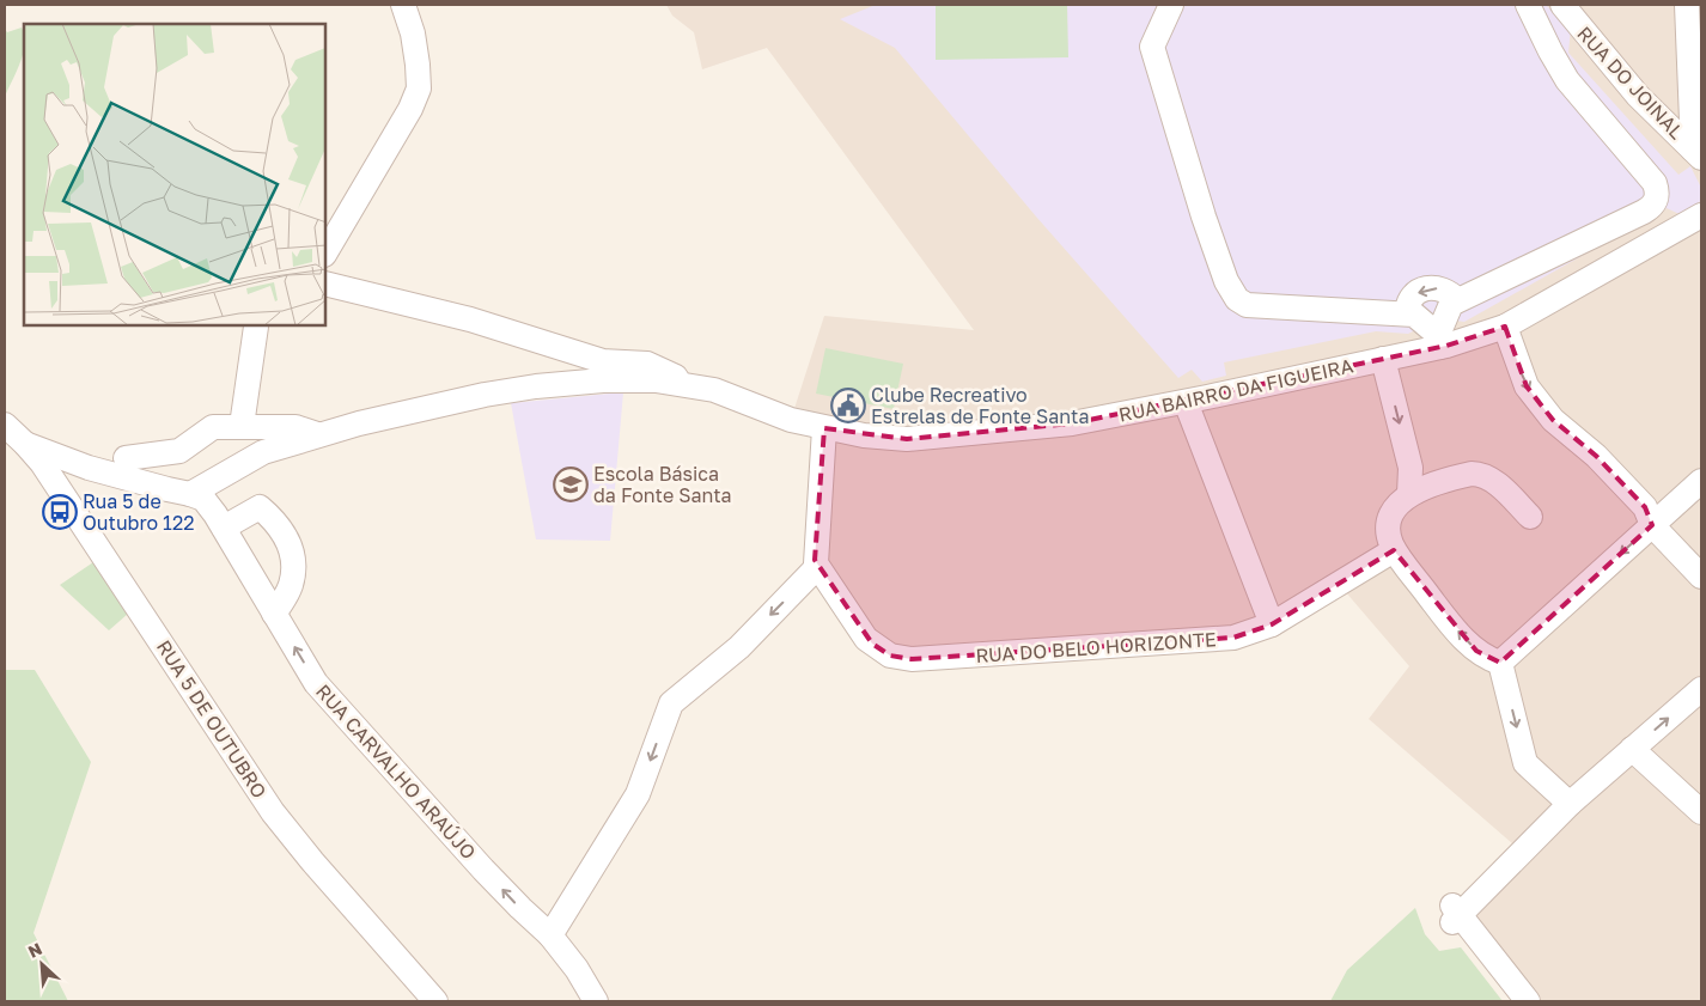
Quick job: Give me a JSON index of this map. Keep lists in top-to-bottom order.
{
  "streets": {
    "street": [
      "RUA DO JOINAL",
      "RUA BAIRRO DA FIGUEIRA",
      "RUA DO BELO HORIZONTE",
      "RUA 5 DE OUTUBRO",
      "RUA CARVALHO ARAÚJO"
    ]
  },
  "crossings": [
    ["RUA BAIRRO DA FIGUEIRA", "RUA CARVALHO ARAÚJO"]
  ],
  "one_way": ["RUA CARVALHO ARAÚJO"],
  "places": {
    "public building": ["Clube Recreativo Estrelas de Fonte Santa"],
    "school or university": ["Escola Básica da Fonte Santa"],
    "bus stop": ["Rua 5 de Outubro 122"]
  },
  "north": "top left"
}
